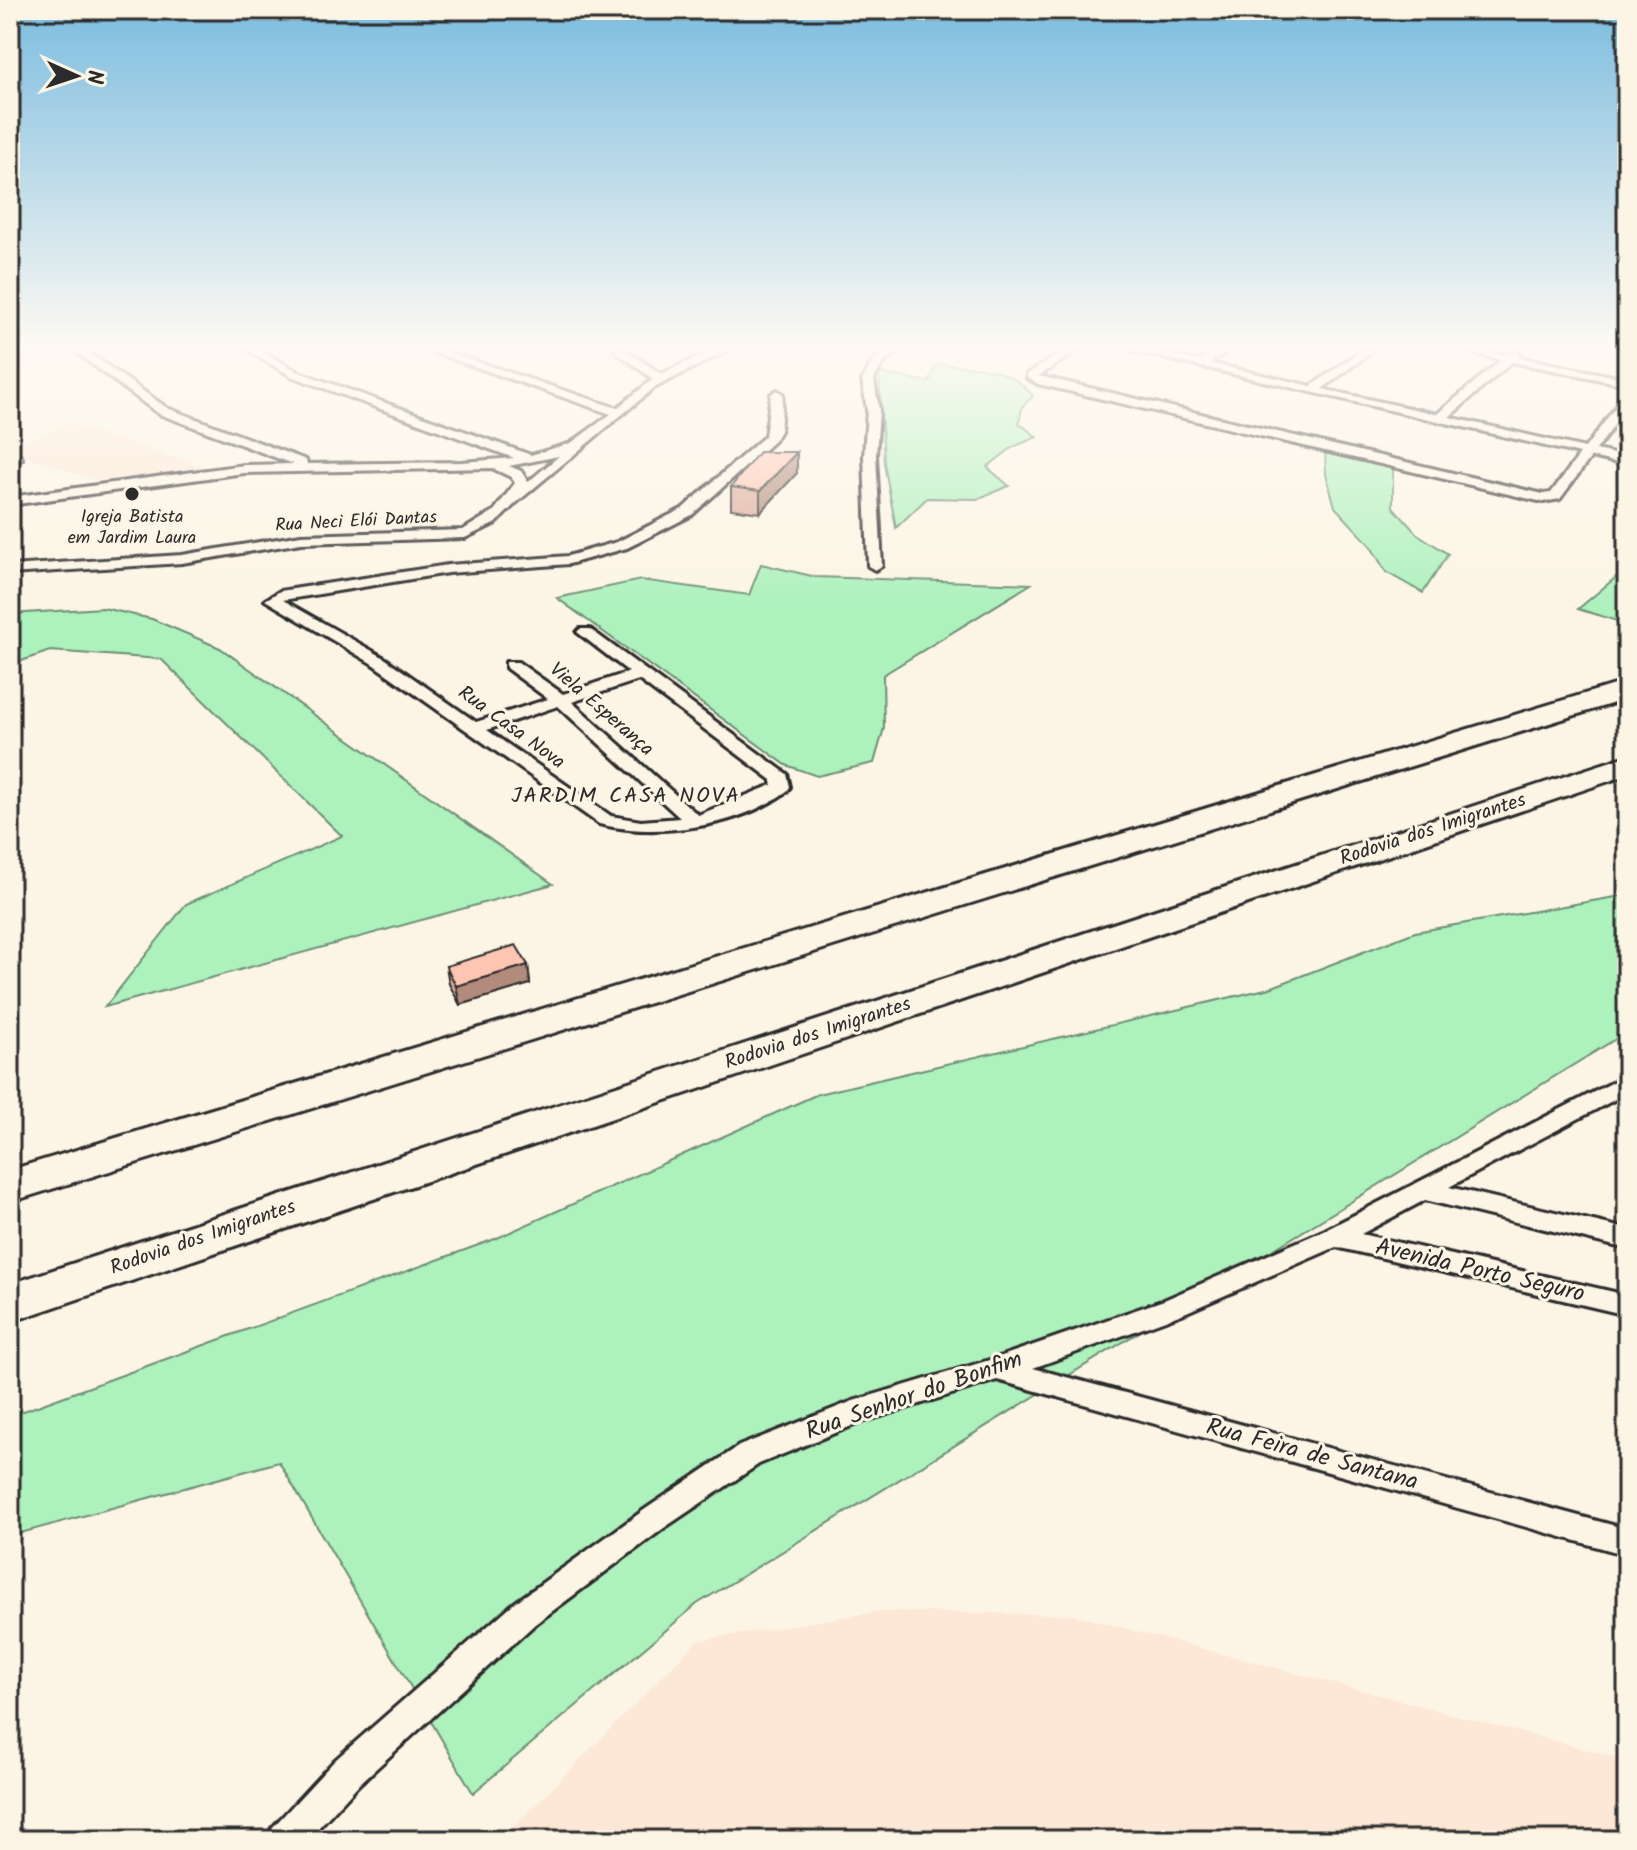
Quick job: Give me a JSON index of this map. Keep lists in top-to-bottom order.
{
  "streets": {
    "highway": ["Rodovia dos Imigrantes"],
    "street": [
      "Rua Neci Elói Dantas",
      "Viela Esperança",
      "Rua Casa Nova",
      "Avenida Porto Seguro",
      "Rua Senhor do Bonfim",
      "Rua Feira de Santana"
    ]
  },
  "crossings": [
    ["Rua Neci Elói Dantas", "Rua Casa Nova"],
    ["Viela Esperança", "Rua Casa Nova"],
    ["Avenida Porto Seguro", "Rua Senhor do Bonfim"],
    ["Rua Senhor do Bonfim", "Rua Feira de Santana"]
  ],
  "districts": ["JARDIM CASA NOVA"],
  "places": ["Igreja Batista em Jardim Laura"],
  "north": "right"
}
